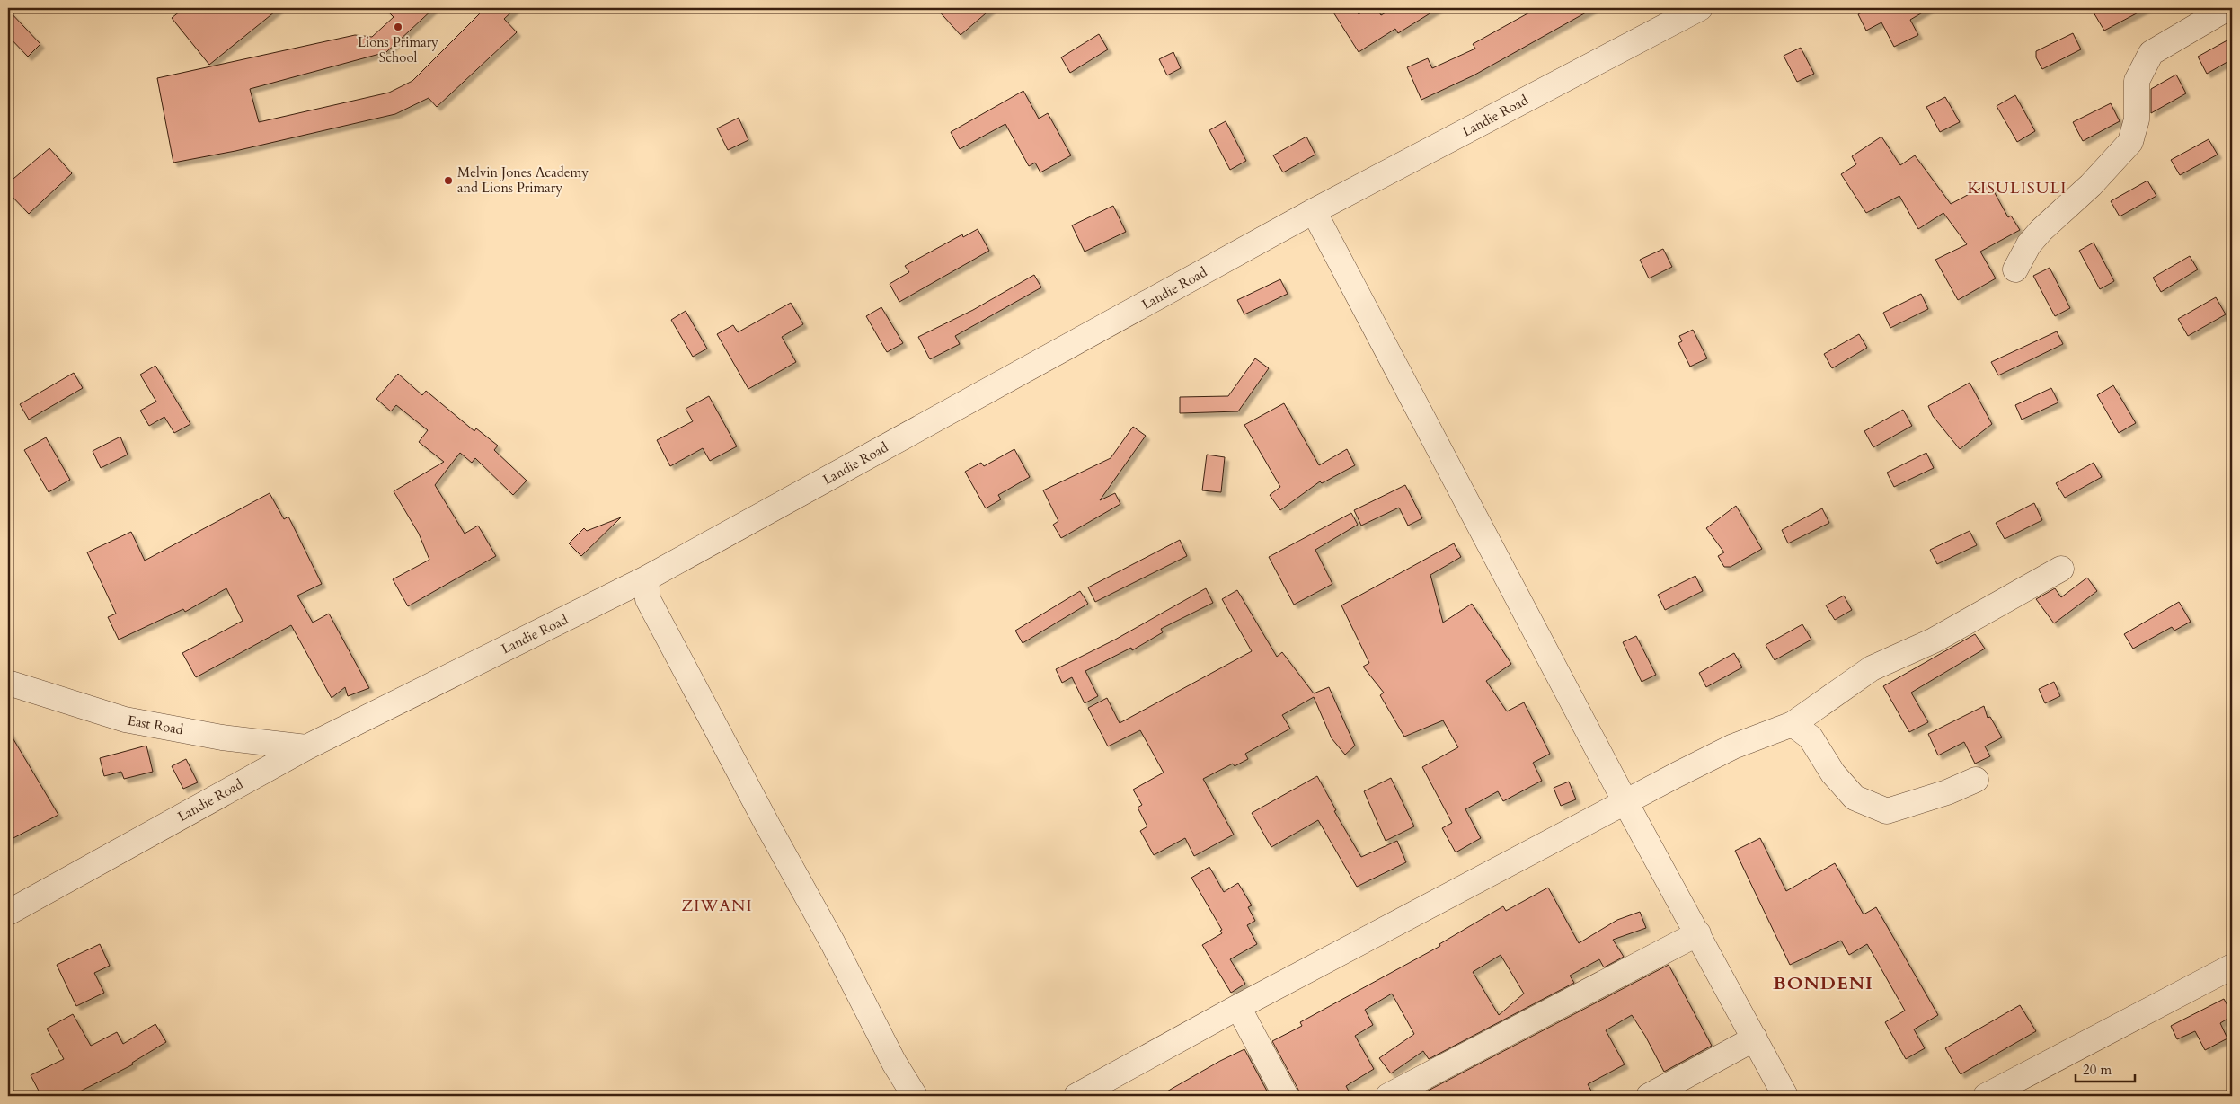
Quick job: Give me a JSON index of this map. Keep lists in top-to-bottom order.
{
  "streets": {
    "street": ["Landie Road", "East Road"]
  },
  "crossings": [
    ["Landie Road", "East Road"]
  ],
  "districts": ["KISULISULI", "ZIWANI", "BONDENI"],
  "places": ["Lions Primary School", "Melvin Jones Academy and Lions Primary"],
  "scale_bar": "20 m"
}
